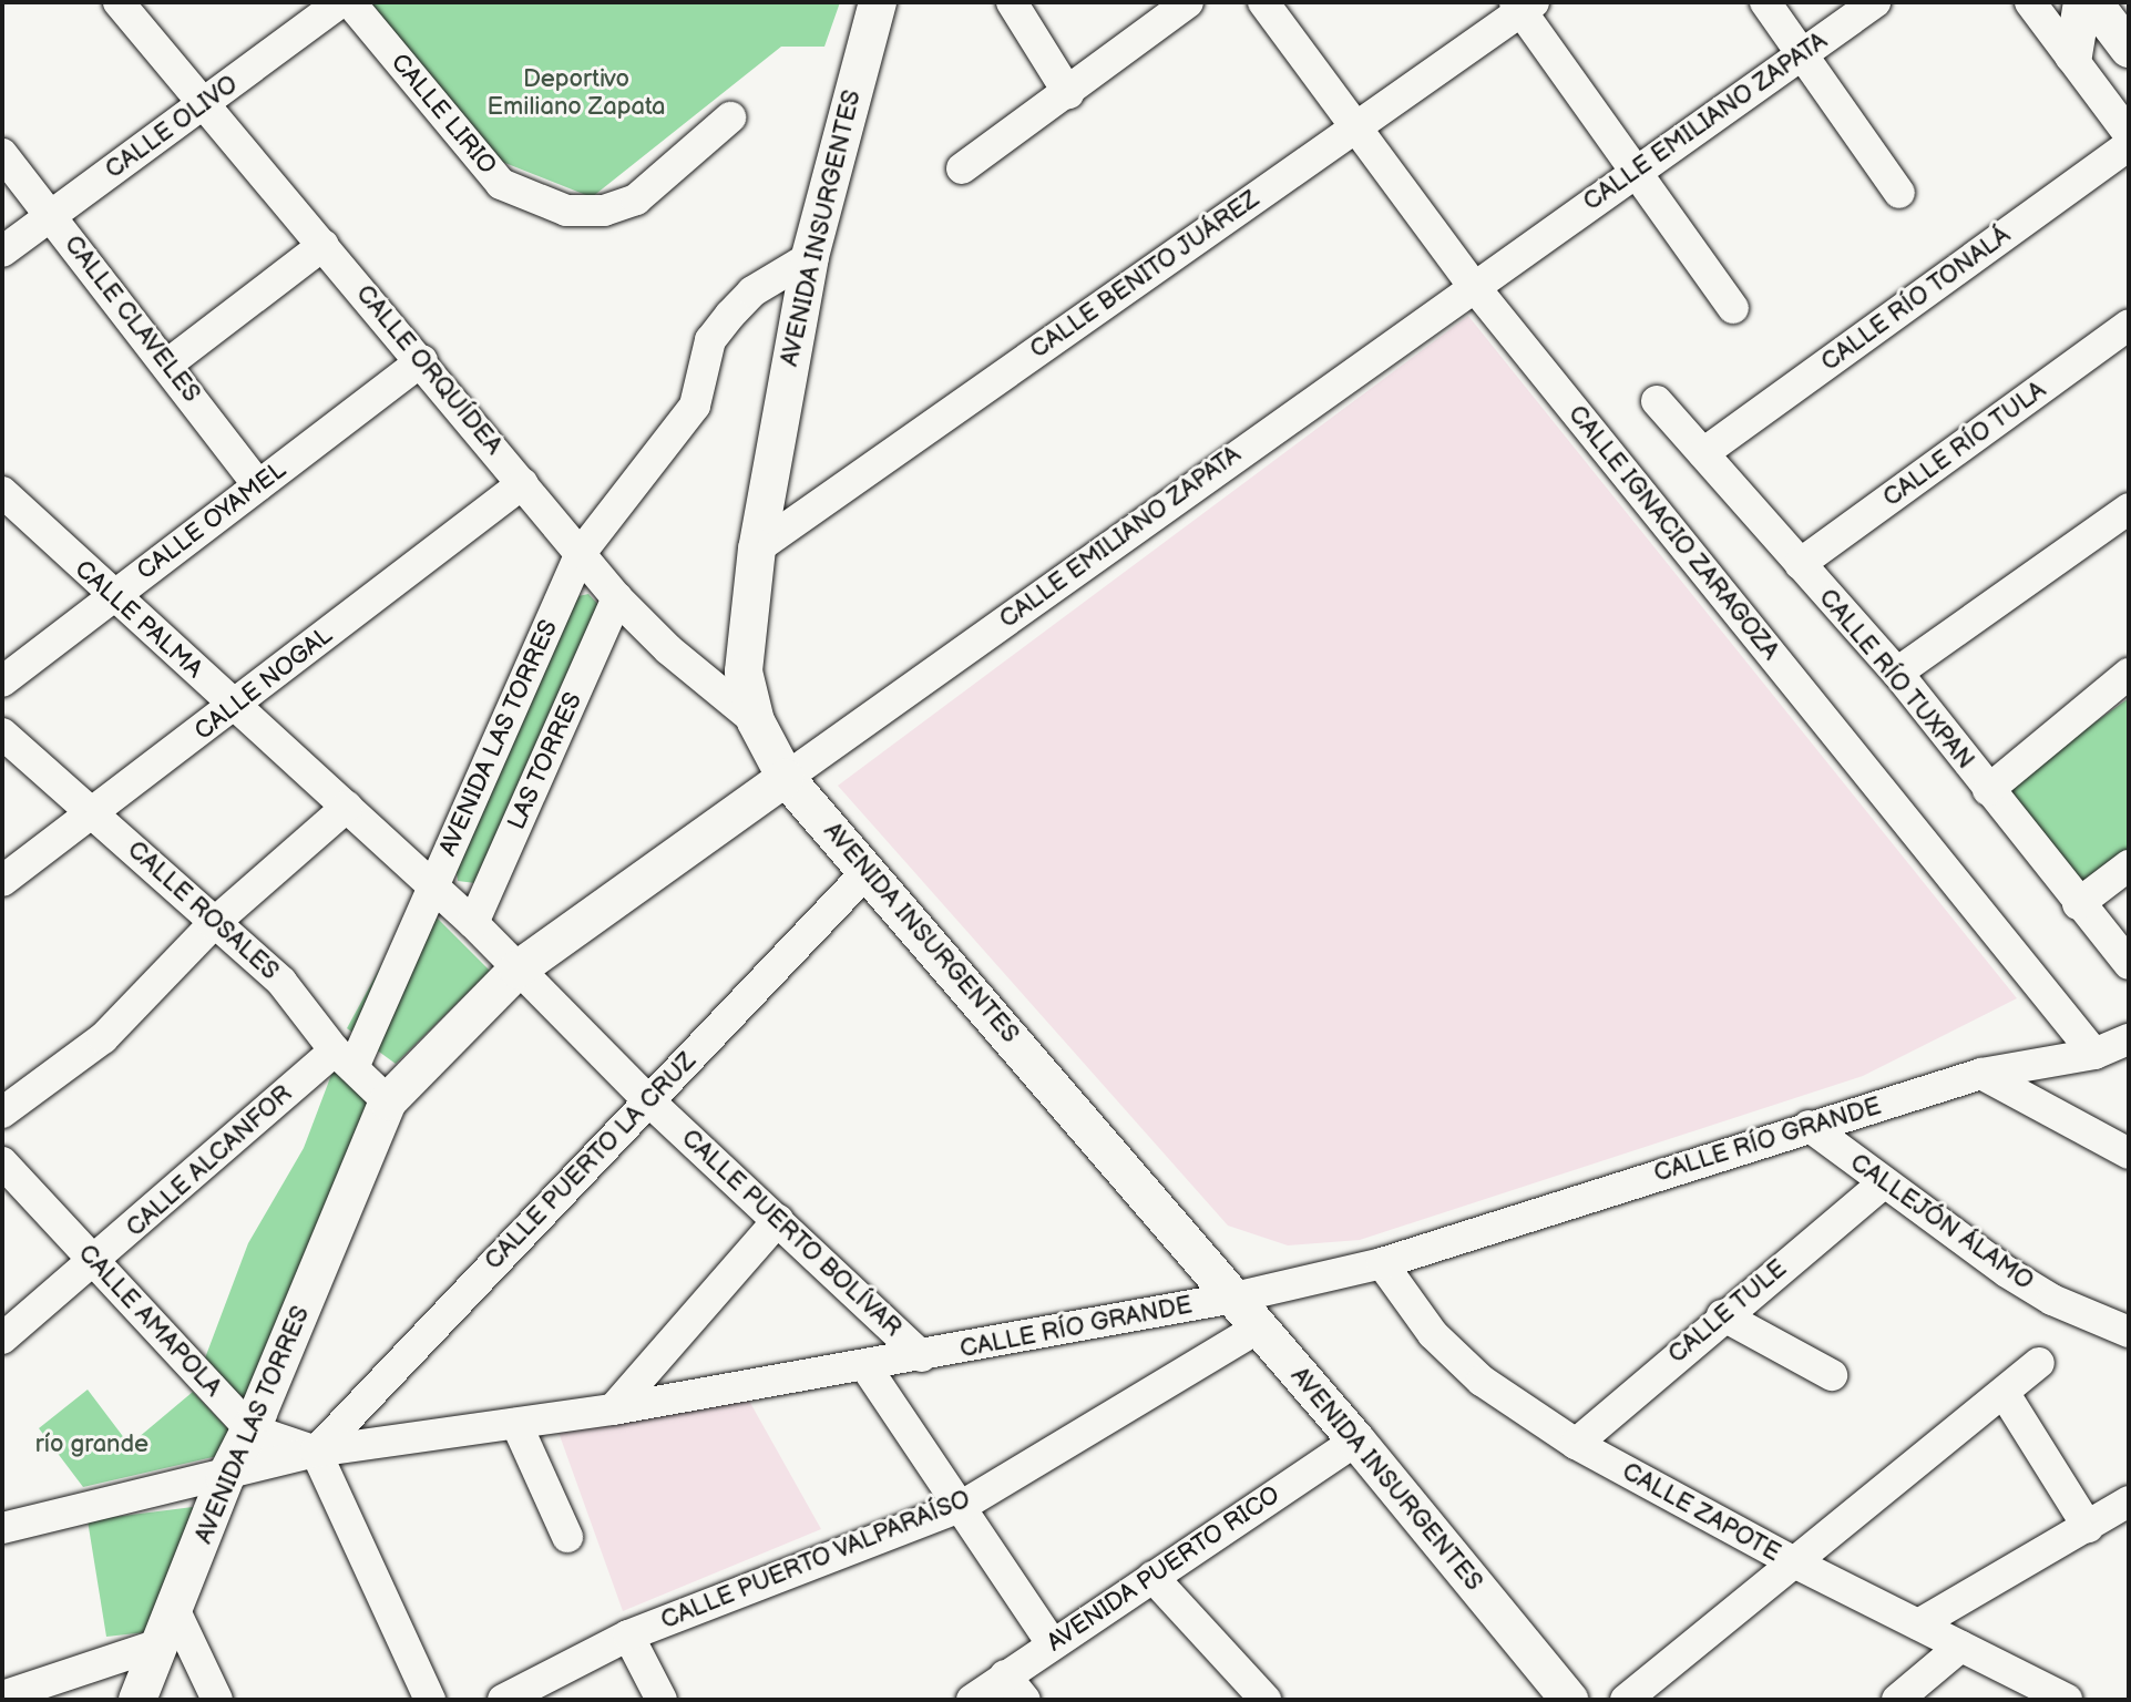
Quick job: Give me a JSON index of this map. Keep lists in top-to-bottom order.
{
  "streets": {
    "main road": ["CALLE EMILIANO ZAPATA", "AVENIDA INSURGENTES", "AVENIDA LAS TORRES"],
    "street": [
      "CALLE LIRIO",
      "CALLE OLIVO",
      "CALLE BENITO JUÁREZ",
      "CALLE RÍO TONALÁ",
      "CALLE CLAVELES",
      "CALLE ORQUÍDEA",
      "CALLE RÍO TULA",
      "CALLE OYAMEL",
      "CALLE IGNACIO ZARAGOZA",
      "CALLE PALMA",
      "CALLE RÍO TUXPAN",
      "CALLE NOGAL",
      "LAS TORRES",
      "CALLE ROSALES",
      "CALLE RÍO GRANDE",
      "CALLE ALCANFOR",
      "CALLE PUERTO LA CRUZ",
      "CALLEJÓN ÁLAMO",
      "CALLE PUERTO BOLÍVAR",
      "CALLE TULE",
      "CALLE AMAPOLA",
      "CALLE ZAPOTE",
      "CALLE PUERTO VALPARAÍSO",
      "AVENIDA PUERTO RICO"
    ]
  },
  "crossings": [
    ["CALLE EMILIANO ZAPATA", "AVENIDA INSURGENTES"],
    ["CALLE EMILIANO ZAPATA", "CALLE IGNACIO ZARAGOZA"],
    ["CALLE EMILIANO ZAPATA", "AVENIDA LAS TORRES"],
    ["CALLE EMILIANO ZAPATA", "CALLE ROSALES"],
    ["CALLE EMILIANO ZAPATA", "CALLE PUERTO BOLÍVAR"],
    ["CALLE OLIVO", "CALLE CLAVELES"],
    ["CALLE OLIVO", "CALLE ORQUÍDEA"],
    ["AVENIDA INSURGENTES", "CALLE BENITO JUÁREZ"],
    ["AVENIDA INSURGENTES", "CALLE ORQUÍDEA"],
    ["AVENIDA INSURGENTES", "AVENIDA LAS TORRES"],
    ["AVENIDA INSURGENTES", "CALLE RÍO GRANDE"],
    ["AVENIDA INSURGENTES", "CALLE PUERTO LA CRUZ"],
    ["AVENIDA INSURGENTES", "CALLE PUERTO VALPARAÍSO"],
    ["AVENIDA INSURGENTES", "AVENIDA PUERTO RICO"],
    ["CALLE BENITO JUÁREZ", "CALLE IGNACIO ZARAGOZA"],
    ["CALLE RÍO TONALÁ", "CALLE RÍO TUXPAN"],
    ["CALLE CLAVELES", "CALLE OYAMEL"],
    ["CALLE ORQUÍDEA", "CALLE OYAMEL"],
    ["CALLE ORQUÍDEA", "CALLE NOGAL"],
    ["CALLE ORQUÍDEA", "AVENIDA LAS TORRES"],
    ["CALLE ORQUÍDEA", "LAS TORRES"],
    ["CALLE RÍO TULA", "CALLE RÍO TUXPAN"],
    ["CALLE OYAMEL", "CALLE PALMA"],
    ["CALLE IGNACIO ZARAGOZA", "CALLE RÍO GRANDE"],
    ["CALLE PALMA", "CALLE NOGAL"],
    ["CALLE PALMA", "AVENIDA LAS TORRES"],
    ["CALLE PALMA", "CALLE PUERTO BOLÍVAR"],
    ["CALLE NOGAL", "CALLE ROSALES"],
    ["AVENIDA LAS TORRES", "CALLE ROSALES"],
    ["AVENIDA LAS TORRES", "CALLE RÍO GRANDE"],
    ["AVENIDA LAS TORRES", "CALLE ALCANFOR"],
    ["AVENIDA LAS TORRES", "CALLE PUERTO BOLÍVAR"],
    ["AVENIDA LAS TORRES", "CALLE AMAPOLA"],
    ["LAS TORRES", "CALLE PUERTO BOLÍVAR"],
    ["CALLE ROSALES", "CALLE ALCANFOR"],
    ["CALLE RÍO GRANDE", "CALLE PUERTO LA CRUZ"],
    ["CALLE RÍO GRANDE", "CALLEJÓN ÁLAMO"],
    ["CALLE RÍO GRANDE", "CALLE PUERTO BOLÍVAR"],
    ["CALLE RÍO GRANDE", "CALLE AMAPOLA"],
    ["CALLE RÍO GRANDE", "CALLE ZAPOTE"],
    ["CALLE ALCANFOR", "CALLE AMAPOLA"],
    ["CALLE PUERTO LA CRUZ", "CALLE PUERTO BOLÍVAR"],
    ["CALLE PUERTO LA CRUZ", "CALLE AMAPOLA"],
    ["CALLEJÓN ÁLAMO", "CALLE TULE"],
    ["CALLE PUERTO BOLÍVAR", "CALLE PUERTO VALPARAÍSO"],
    ["CALLE PUERTO BOLÍVAR", "AVENIDA PUERTO RICO"],
    ["CALLE TULE", "CALLE ZAPOTE"]
  ],
  "parks": ["Deportivo Emiliano Zapata", "río grande"]
}
